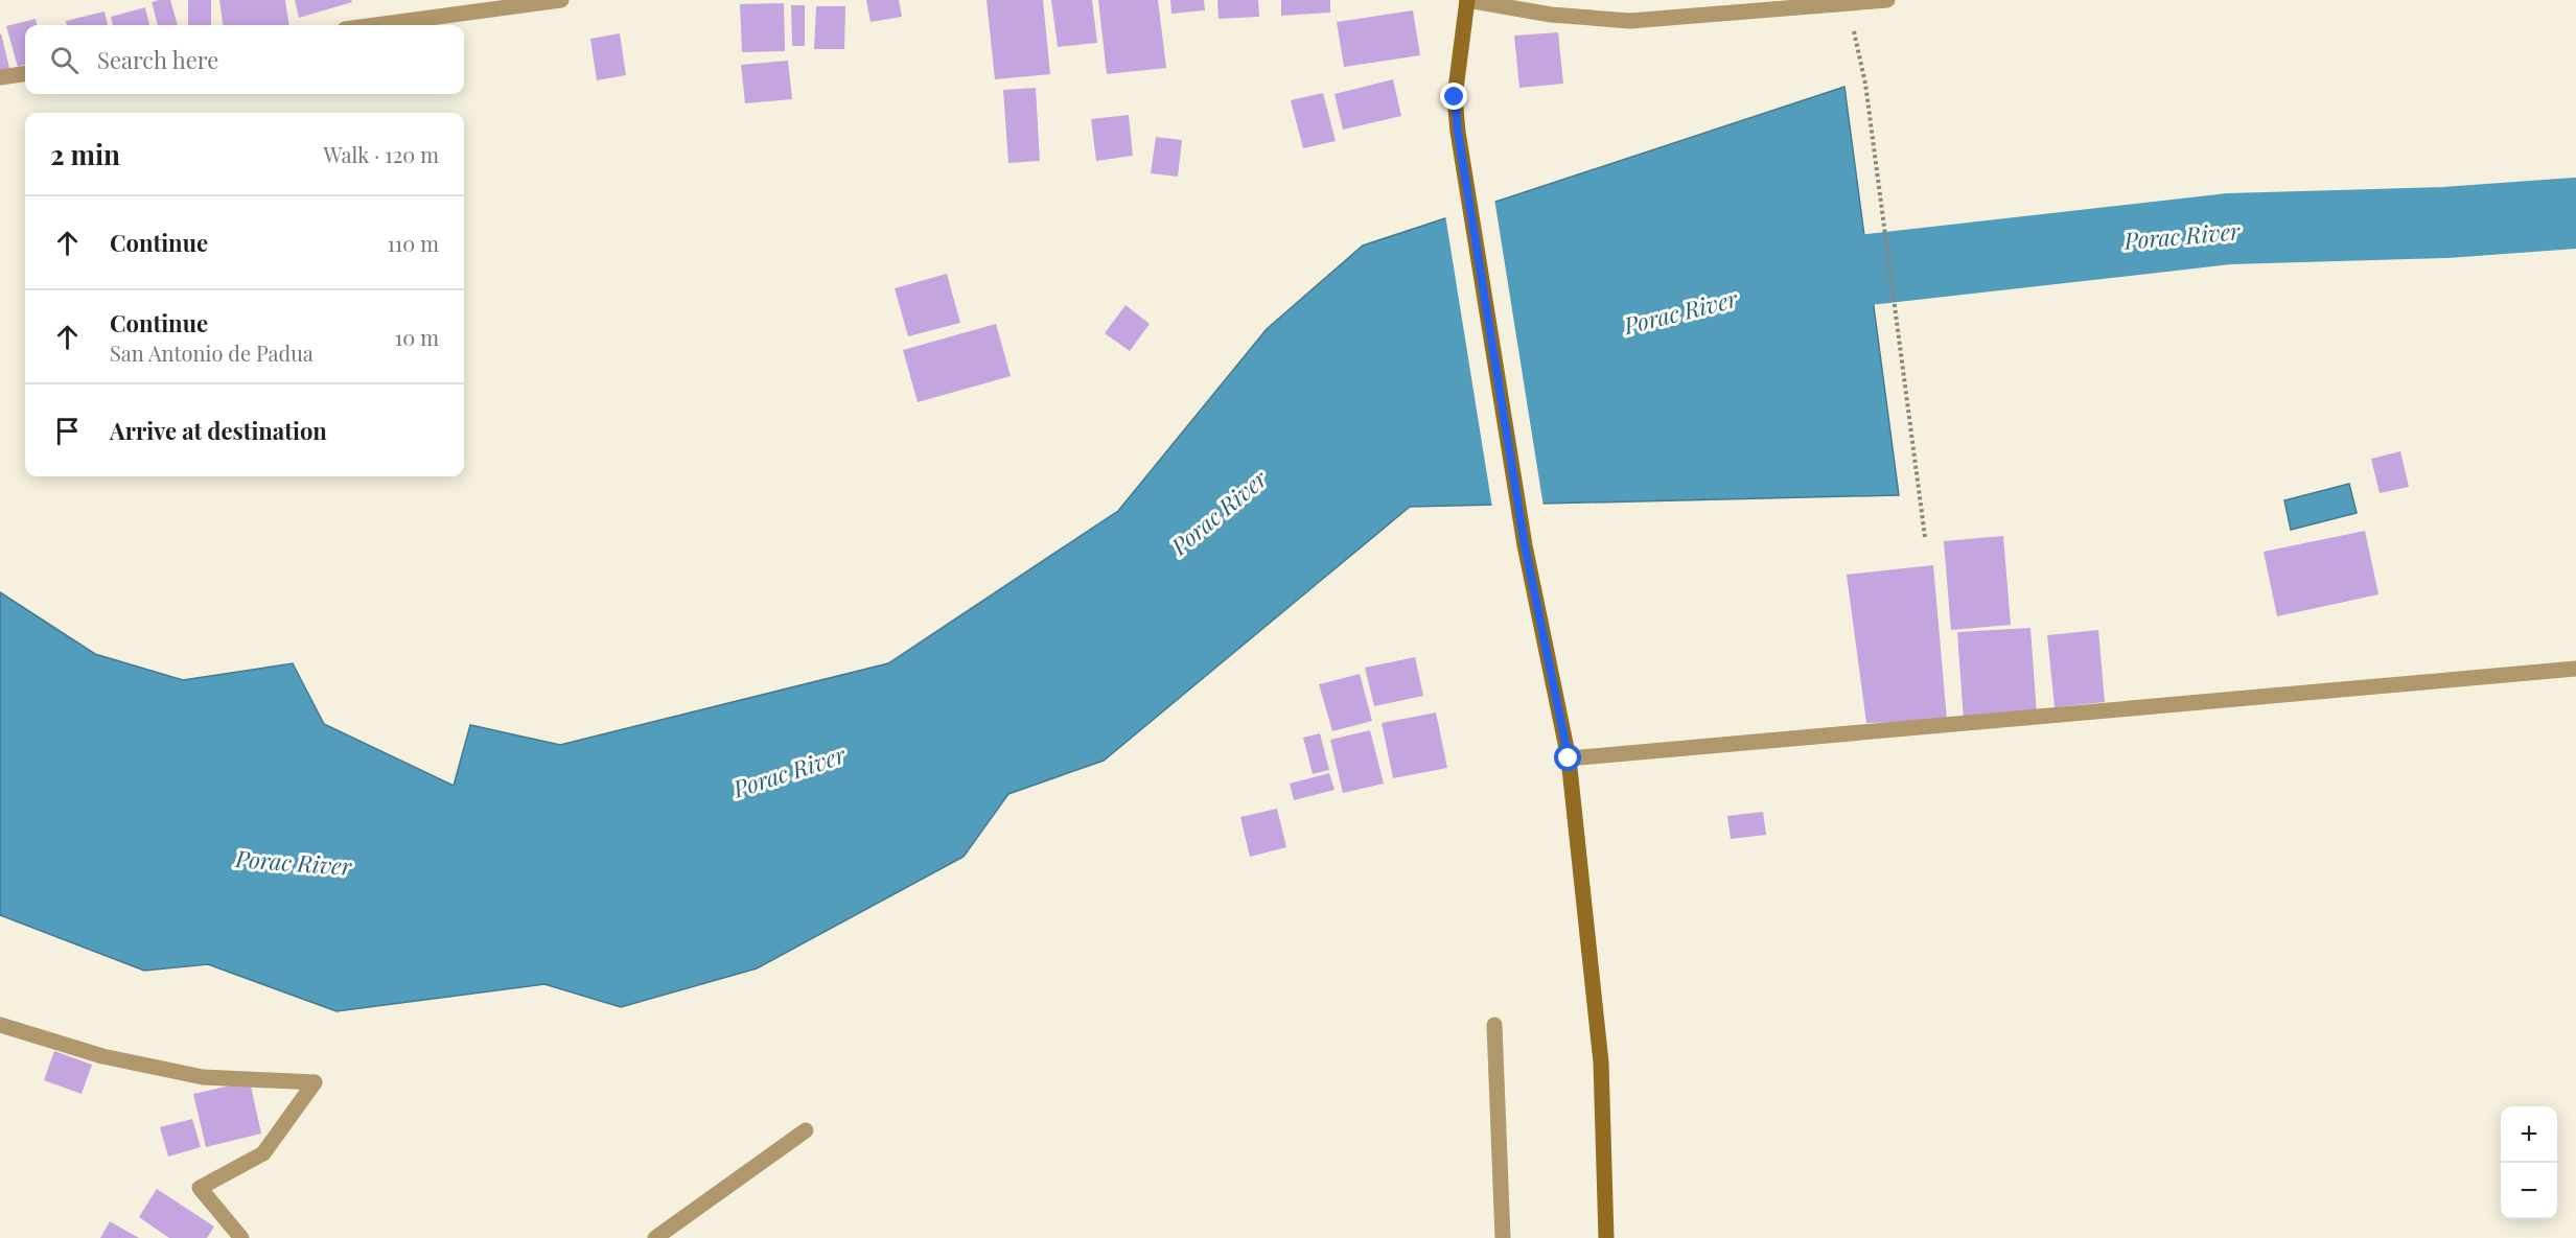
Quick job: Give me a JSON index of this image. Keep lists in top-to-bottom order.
{
  "water": ["Porac River"],
  "page": {
    "search": "Search here",
    "heading": ["2 min", "Walk · 120 m"],
    "list": [
      ["Continue", "110 m"],
      ["Continue", "San Antonio de Padua", "10 m"],
      "Arrive at destination"
    ],
    "map_buttons": ["+", "−"]
  }
}
